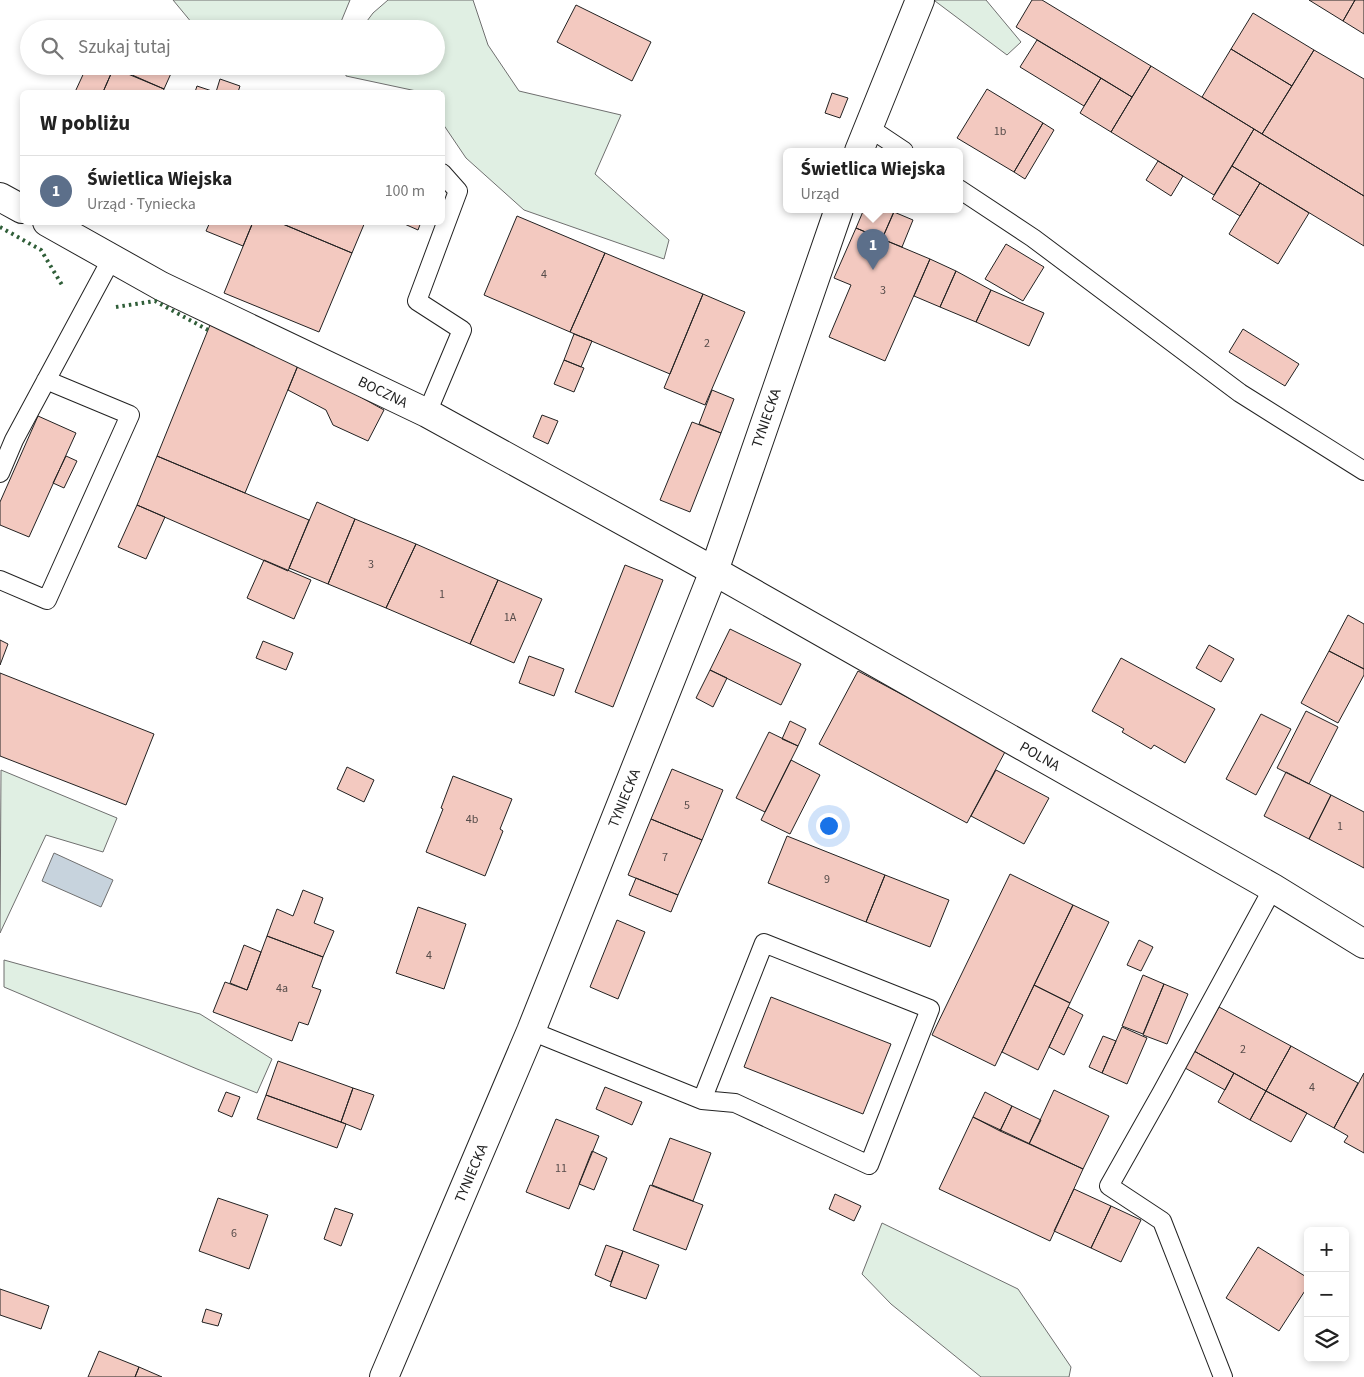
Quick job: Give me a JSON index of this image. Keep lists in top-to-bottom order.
{
  "streets": {
    "street": ["BOCZNA", "TYNIECKA", "POLNA"]
  },
  "crossings": [
    ["BOCZNA", "TYNIECKA"],
    ["BOCZNA", "POLNA"],
    ["TYNIECKA", "POLNA"]
  ],
  "house_numbers": [
    "1b",
    "4",
    "3",
    "2",
    "3",
    "1",
    "1A",
    "5",
    "4b",
    "1",
    "7",
    "9",
    "4",
    "4a",
    "2",
    "4",
    "11",
    "6"
  ],
  "page": {
    "search": "Szukaj tutaj",
    "heading": "W pobliżu",
    "popup": ["Świetlica Wiejska", "Urząd"],
    "list": [
      {
        "mark": "1",
        "name": "Świetlica Wiejska",
        "note": "Urząd · Tyniecka",
        "value": "100 m"
      }
    ],
    "pins": "1",
    "map_buttons": ["+", "−"]
  }
}
